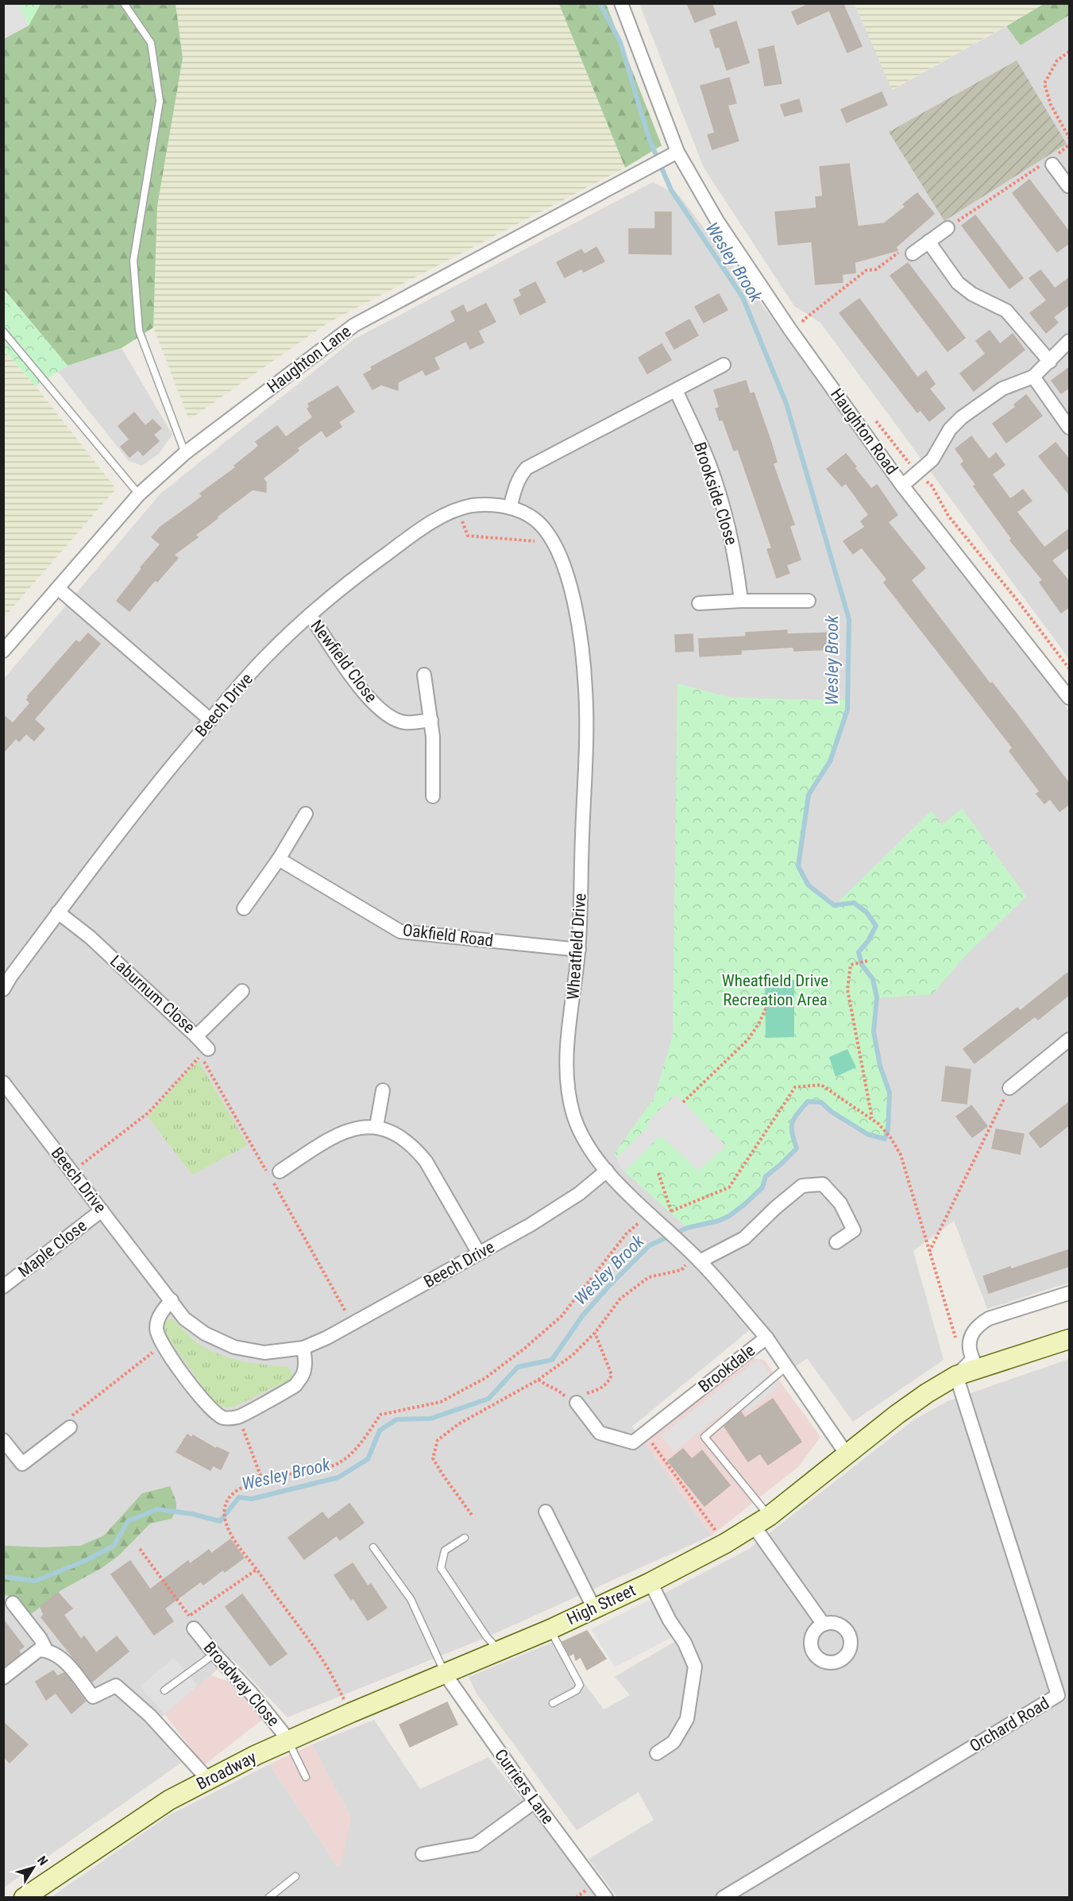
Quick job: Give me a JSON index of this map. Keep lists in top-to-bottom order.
{
  "streets": {
    "main road": ["High Street", "Broadway"],
    "street": [
      "Haughton Lane",
      "Haughton Road",
      "Brookside Close",
      "Newfield Close",
      "Beech Drive",
      "Oakfield Road",
      "Wheatfield Drive",
      "Laburnum Close",
      "Maple Close",
      "Brookdale",
      "Broadway Close",
      "Orchard Road",
      "Curriers Lane"
    ]
  },
  "crossings": [
    ["Haughton Lane", "Haughton Road"],
    ["Newfield Close", "Beech Drive"],
    ["Beech Drive", "Wheatfield Drive"],
    ["Beech Drive", "Laburnum Close"],
    ["Beech Drive", "Maple Close"],
    ["Oakfield Road", "Wheatfield Drive"],
    ["Wheatfield Drive", "Brookdale"],
    ["Brookdale", "High Street"],
    ["High Street", "Orchard Road"],
    ["High Street", "Broadway"],
    ["High Street", "Curriers Lane"],
    ["Broadway Close", "Broadway"],
    ["Broadway", "Curriers Lane"]
  ],
  "water": ["Wesley Brook"],
  "parks": ["Wheatfield Drive Recreation Area"],
  "north": "top right"
}
